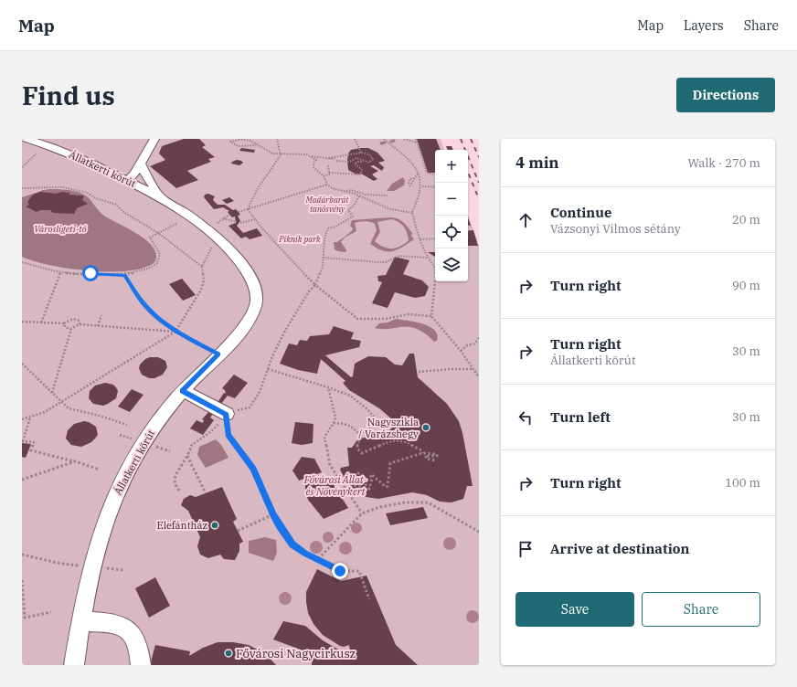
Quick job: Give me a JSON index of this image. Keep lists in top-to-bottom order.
{
  "streets": {
    "street": ["Állatkerti körút"]
  },
  "water": ["Városligeti-tó"],
  "parks": ["Madárbarát tanösvény", "Piknik park", "Fővárosi Állat- és Növénykert"],
  "places": ["Nagyszikla / Varázshegy", "Elefántház", "Fővárosi Nagycirkusz"],
  "page": {
    "header": "Map",
    "nav": ["Map", "Layers", "Share"],
    "buttons": [
      "Directions",
      ["Save", "Share"]
    ],
    "title": "Find us",
    "heading": ["4 min", "Walk · 270 m"],
    "map_buttons": ["+", "−"],
    "list": [
      ["Continue", "Vázsonyi Vilmos sétány", "20 m"],
      ["Turn right", "90 m"],
      ["Turn right", "Állatkerti körút", "30 m"],
      ["Turn left", "30 m"],
      ["Turn right", "100 m"],
      "Arrive at destination"
    ]
  }
}
